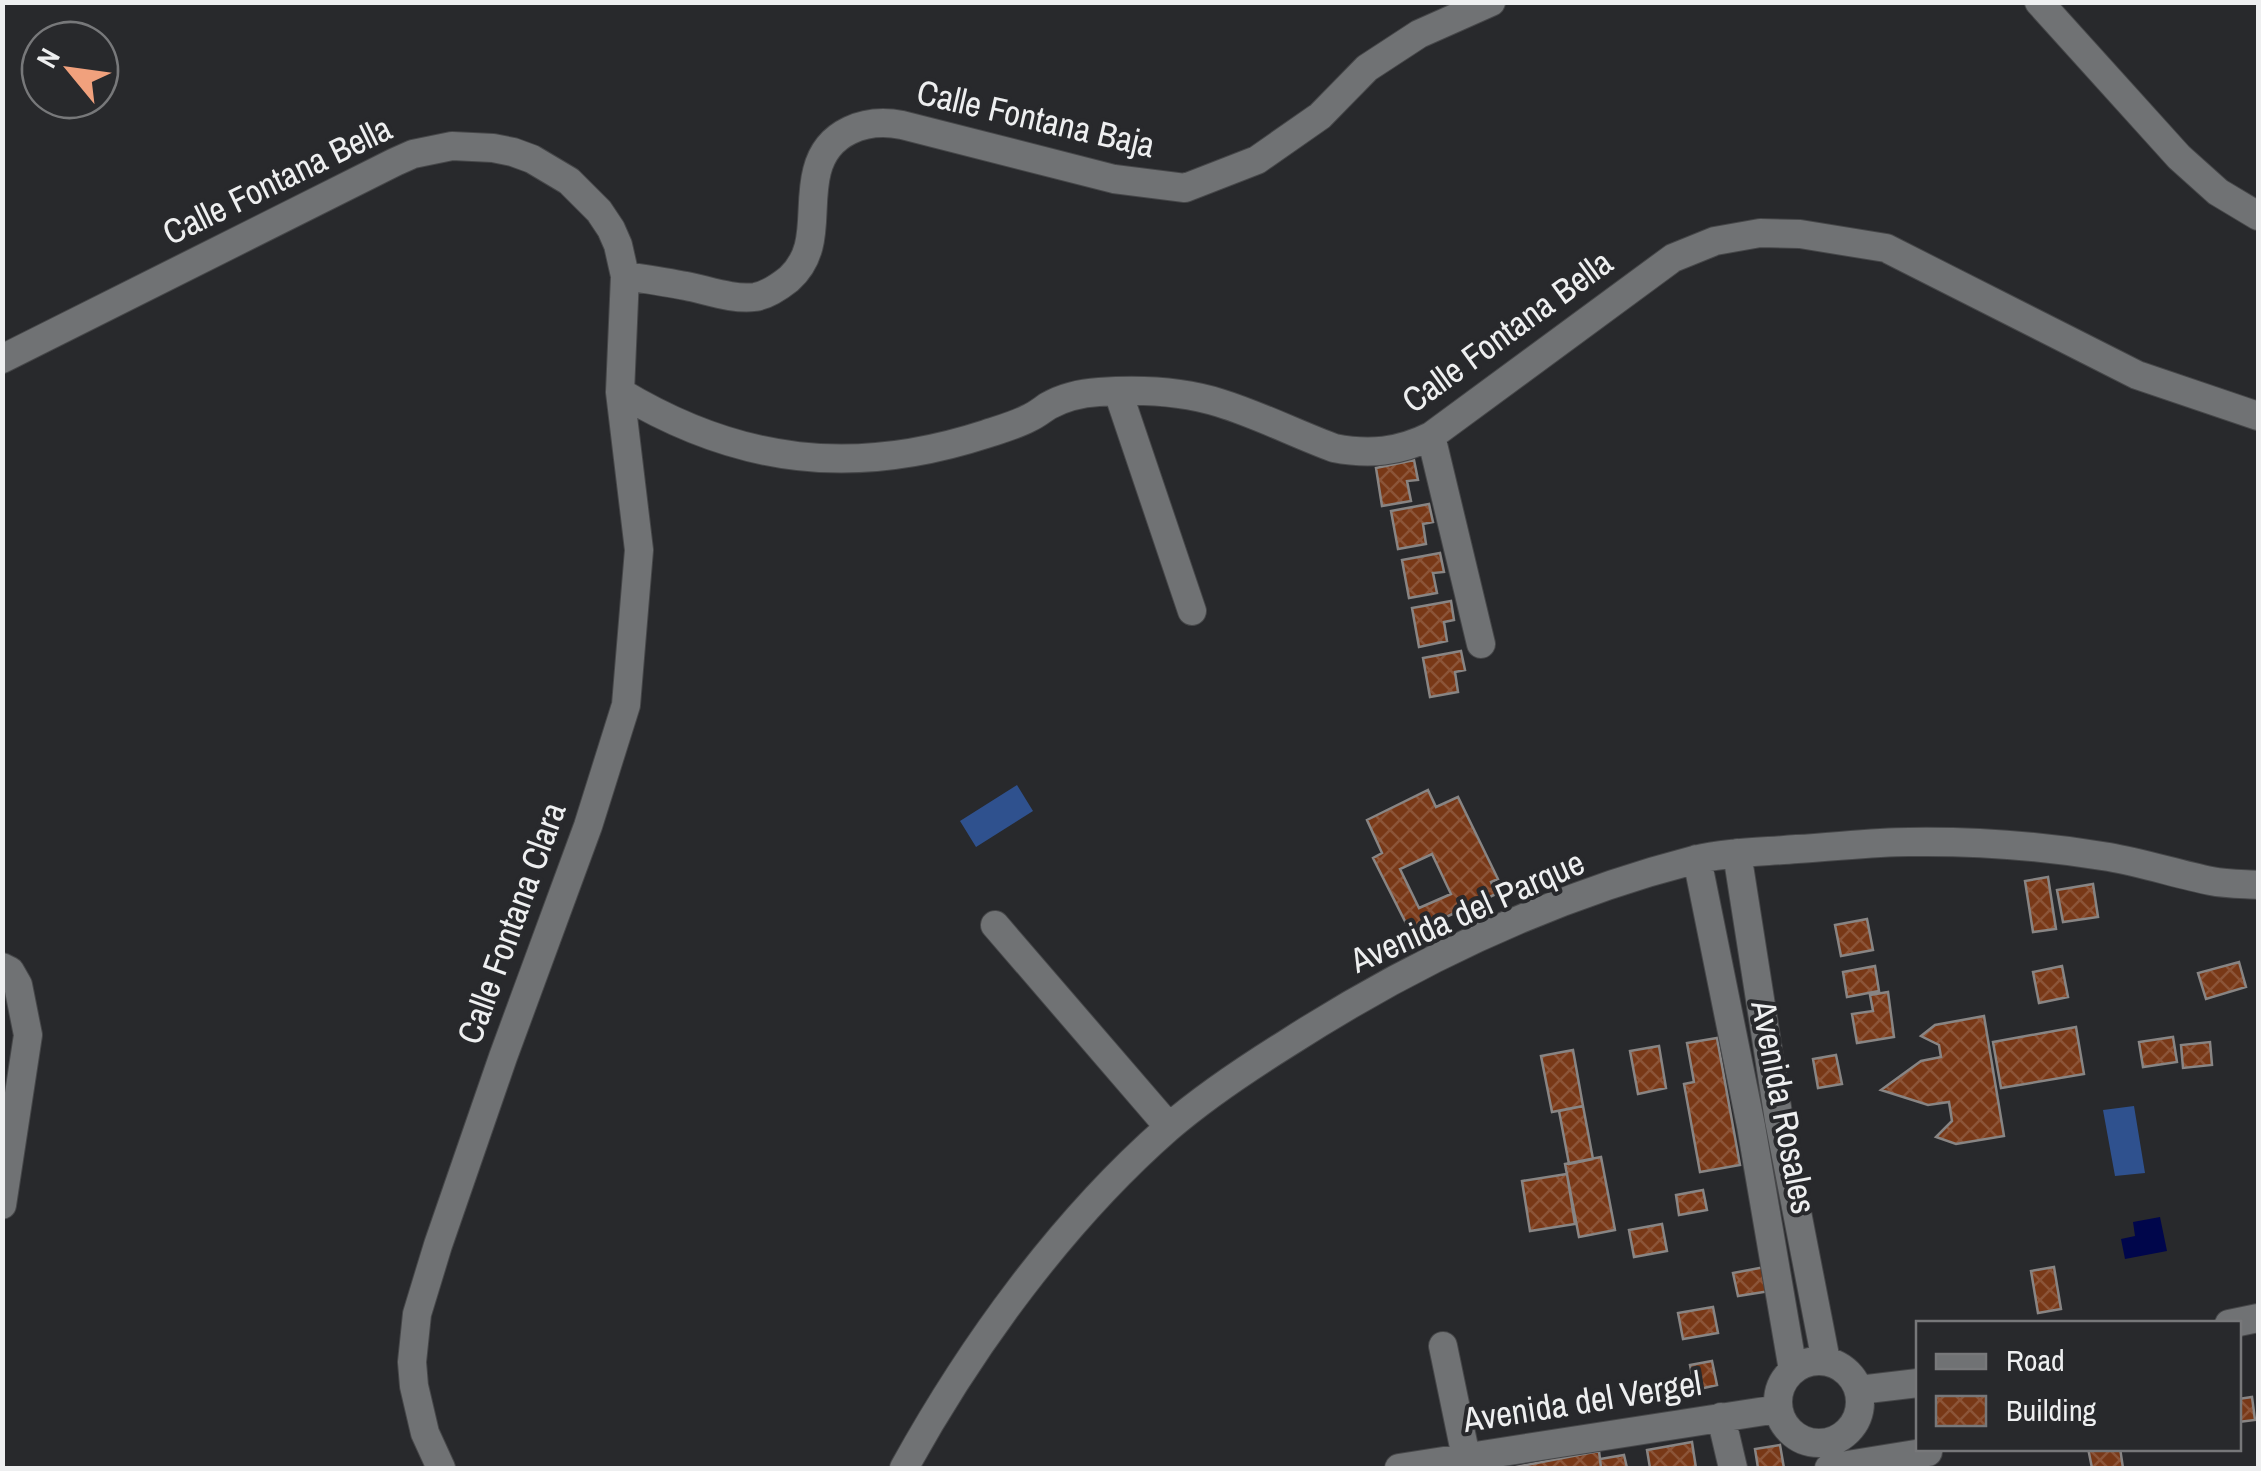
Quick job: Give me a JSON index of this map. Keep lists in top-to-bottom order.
{
  "streets": {
    "street": [
      "Calle Fontana Baja",
      "Calle Fontana Bella",
      "Avenida del Parque",
      "Calle Fontana Clara",
      "Avenida Rosales",
      "Avenida del Vergel"
    ]
  },
  "crossings": [
    ["Calle Fontana Baja", "Calle Fontana Bella"],
    ["Calle Fontana Bella", "Calle Fontana Clara"],
    ["Avenida del Parque", "Avenida Rosales"],
    ["Avenida Rosales", "Avenida del Vergel"]
  ],
  "legend": ["Road", "Building"],
  "north": "top left"
}
